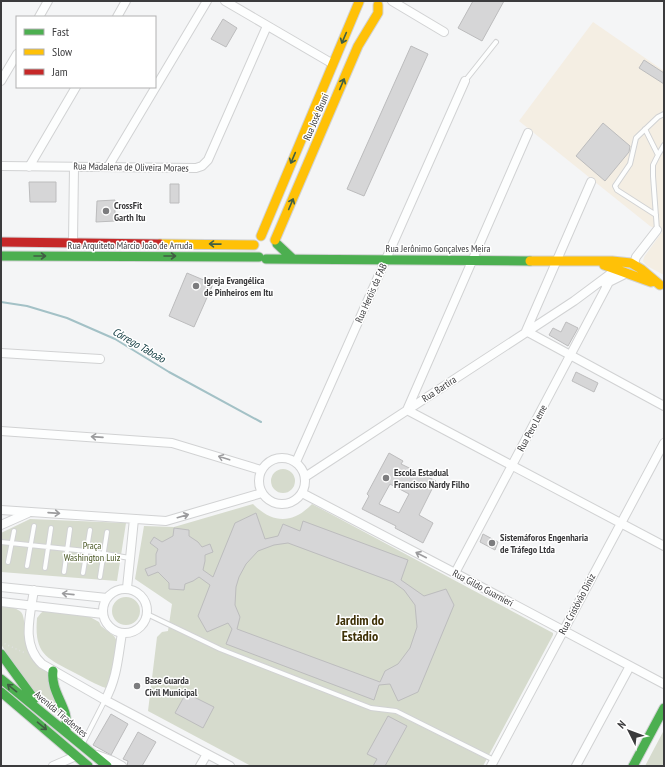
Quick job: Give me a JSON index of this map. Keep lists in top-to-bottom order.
{
  "streets": {
    "street": [
      "Rua José Bruni",
      "Rua Madalena de Oliveira Moraes",
      "Rua Arquiteto Márcio João de Arruda",
      "Rua Jerônimo Gonçalves Meira",
      "Rua Heróis da FAB",
      "Rua Bartira",
      "Rua Pero Leme",
      "Rua Gildo Guarnieri",
      "Rua Cristóvão Diniz",
      "Avenida Tiradentes"
    ]
  },
  "crossings": [
    ["Rua José Bruni", "Rua Arquiteto Márcio João de Arruda"],
    ["Rua José Bruni", "Rua Jerônimo Gonçalves Meira"],
    ["Rua Arquiteto Márcio João de Arruda", "Rua Jerônimo Gonçalves Meira"],
    ["Rua Jerônimo Gonçalves Meira", "Rua Heróis da FAB"],
    ["Rua Jerônimo Gonçalves Meira", "Rua Bartira"],
    ["Rua Heróis da FAB", "Rua Bartira"],
    ["Rua Heróis da FAB", "Rua Gildo Guarnieri"],
    ["Rua Bartira", "Rua Pero Leme"],
    ["Rua Bartira", "Rua Gildo Guarnieri"],
    ["Rua Pero Leme", "Rua Gildo Guarnieri"],
    ["Rua Gildo Guarnieri", "Rua Cristóvão Diniz"]
  ],
  "one_way": ["Rua Gildo Guarnieri"],
  "districts": ["Jardim do Estádio"],
  "water": ["Córrego Taboão"],
  "parks": ["Praça Washington Luiz"],
  "places": [
    "CrossFit Garth Itu",
    "Igreja Evangélica de Pinheiros em Itu",
    "Escola Estadual Francisco Nardy Filho",
    "Sistemáforos Engenharia de Tráfego Ltda",
    "Base Guarda Civil Municipal"
  ],
  "legend": ["Fast", "Slow", "Jam"],
  "north": "top left"
}
